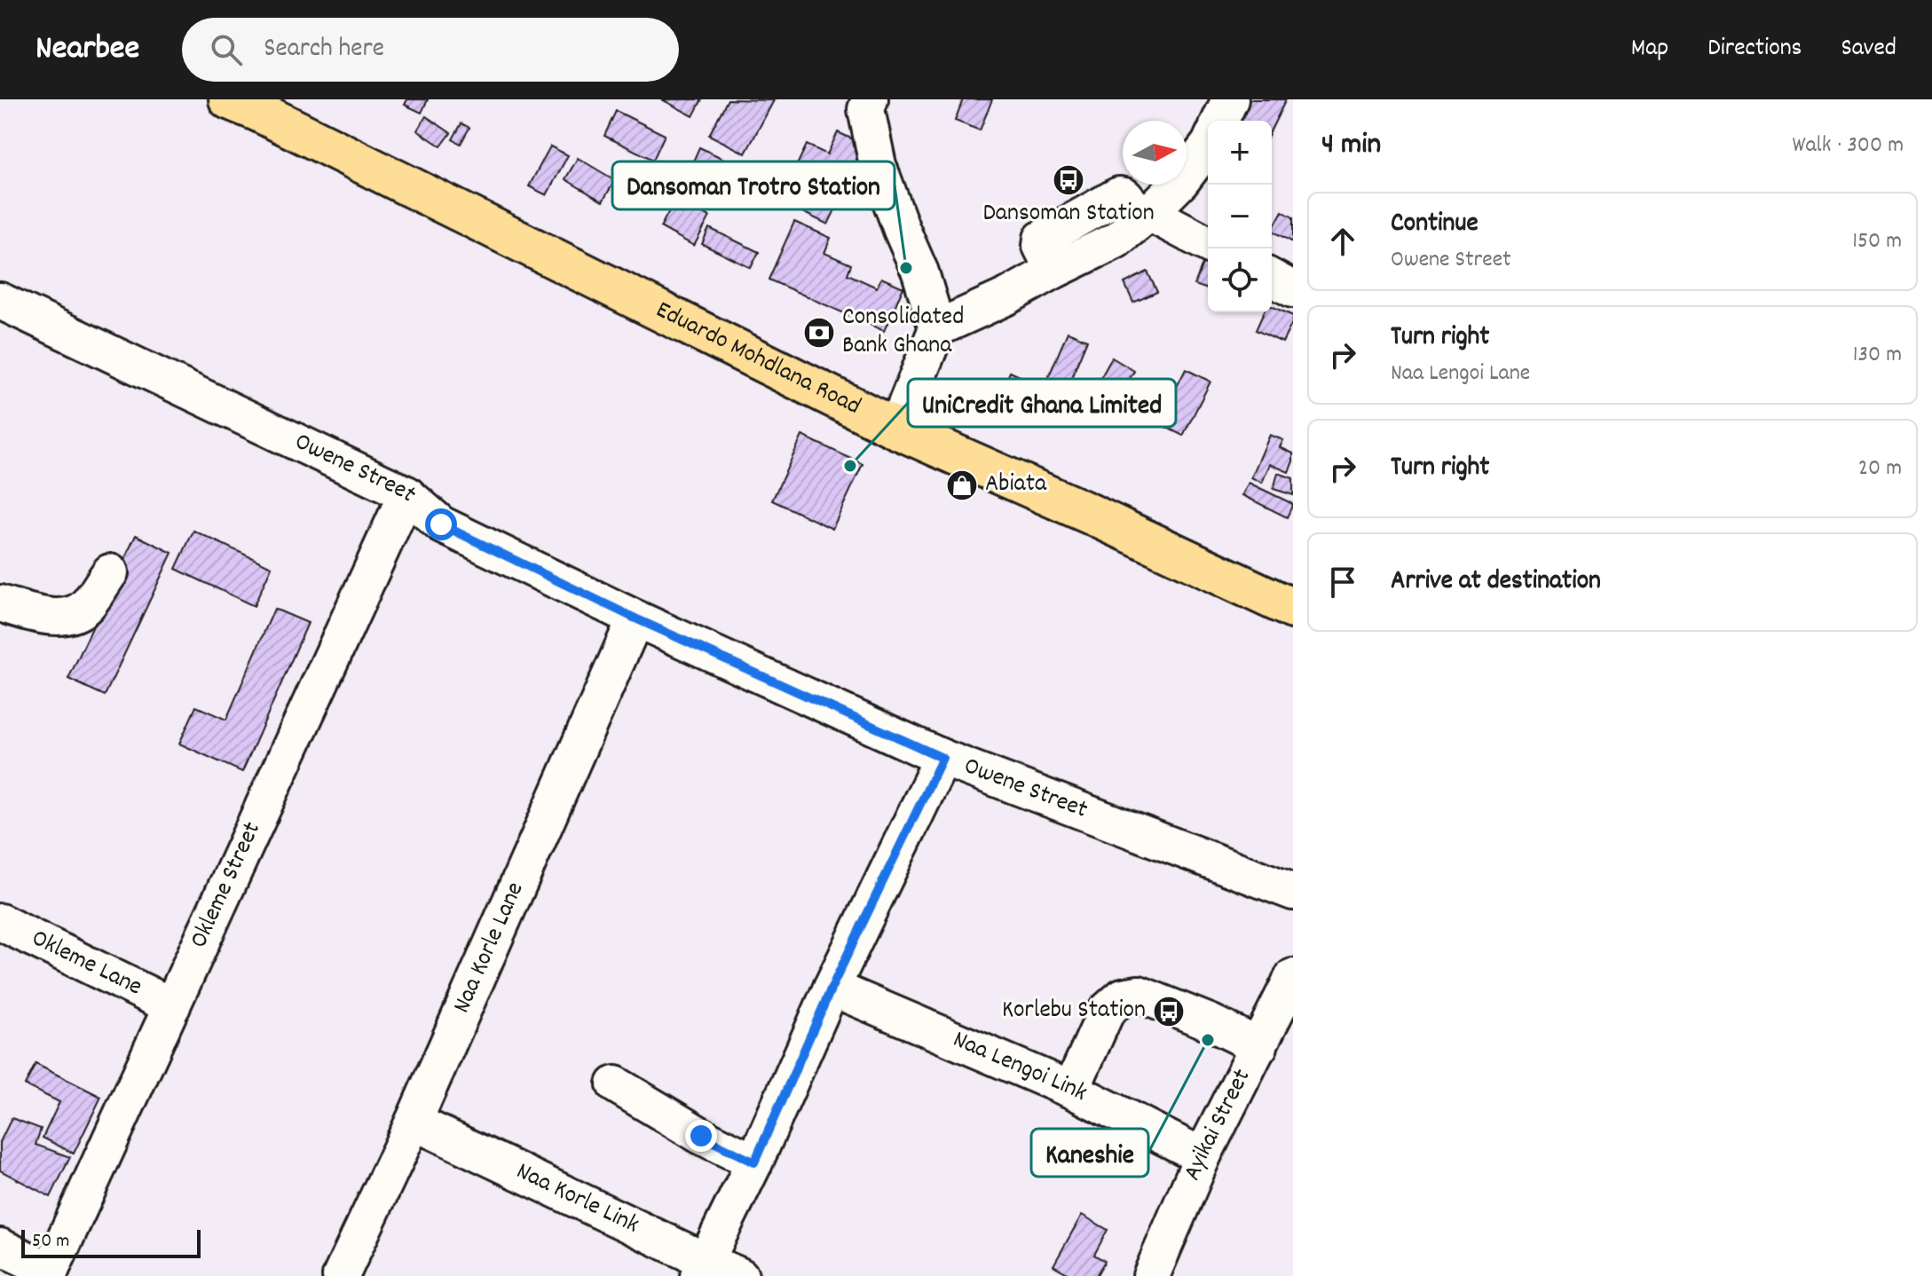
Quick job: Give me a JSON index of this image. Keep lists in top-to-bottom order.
{
  "streets": {
    "main road": ["Eduardo Mohdlana Road"],
    "street": [
      "Owene Street",
      "Okleme Street",
      "Naa Korle Lane",
      "Okleme Lane",
      "Naa Lengoi Link",
      "Ayikai Street",
      "Naa Korle Link"
    ]
  },
  "crossings": [
    ["Owene Street", "Okleme Street"],
    ["Owene Street", "Naa Korle Lane"],
    ["Okleme Street", "Okleme Lane"],
    ["Naa Korle Lane", "Naa Korle Link"],
    ["Naa Lengoi Link", "Ayikai Street"]
  ],
  "places": {
    "bus stop": ["Dansoman Station", "Korlebu Station"],
    "other": ["Dansoman Trotro Station", "UniCredit Ghana Limited", "Kaneshie"],
    "bank": ["Consolidated Bank Ghana"],
    "shop": ["Abiata"]
  },
  "scale_bar": "50 m",
  "north": "right",
  "page": {
    "header": "Nearbee",
    "search": "Search here",
    "nav": ["Map", "Directions", "Saved"],
    "heading": ["4 min", "Walk · 300 m"],
    "map_buttons": ["+", "−"],
    "list": [
      ["Continue", "Owene Street", "150 m"],
      ["Turn right", "Naa Lengoi Lane", "130 m"],
      ["Turn right", "20 m"],
      "Arrive at destination"
    ],
    "scale": "50 m"
  }
}
